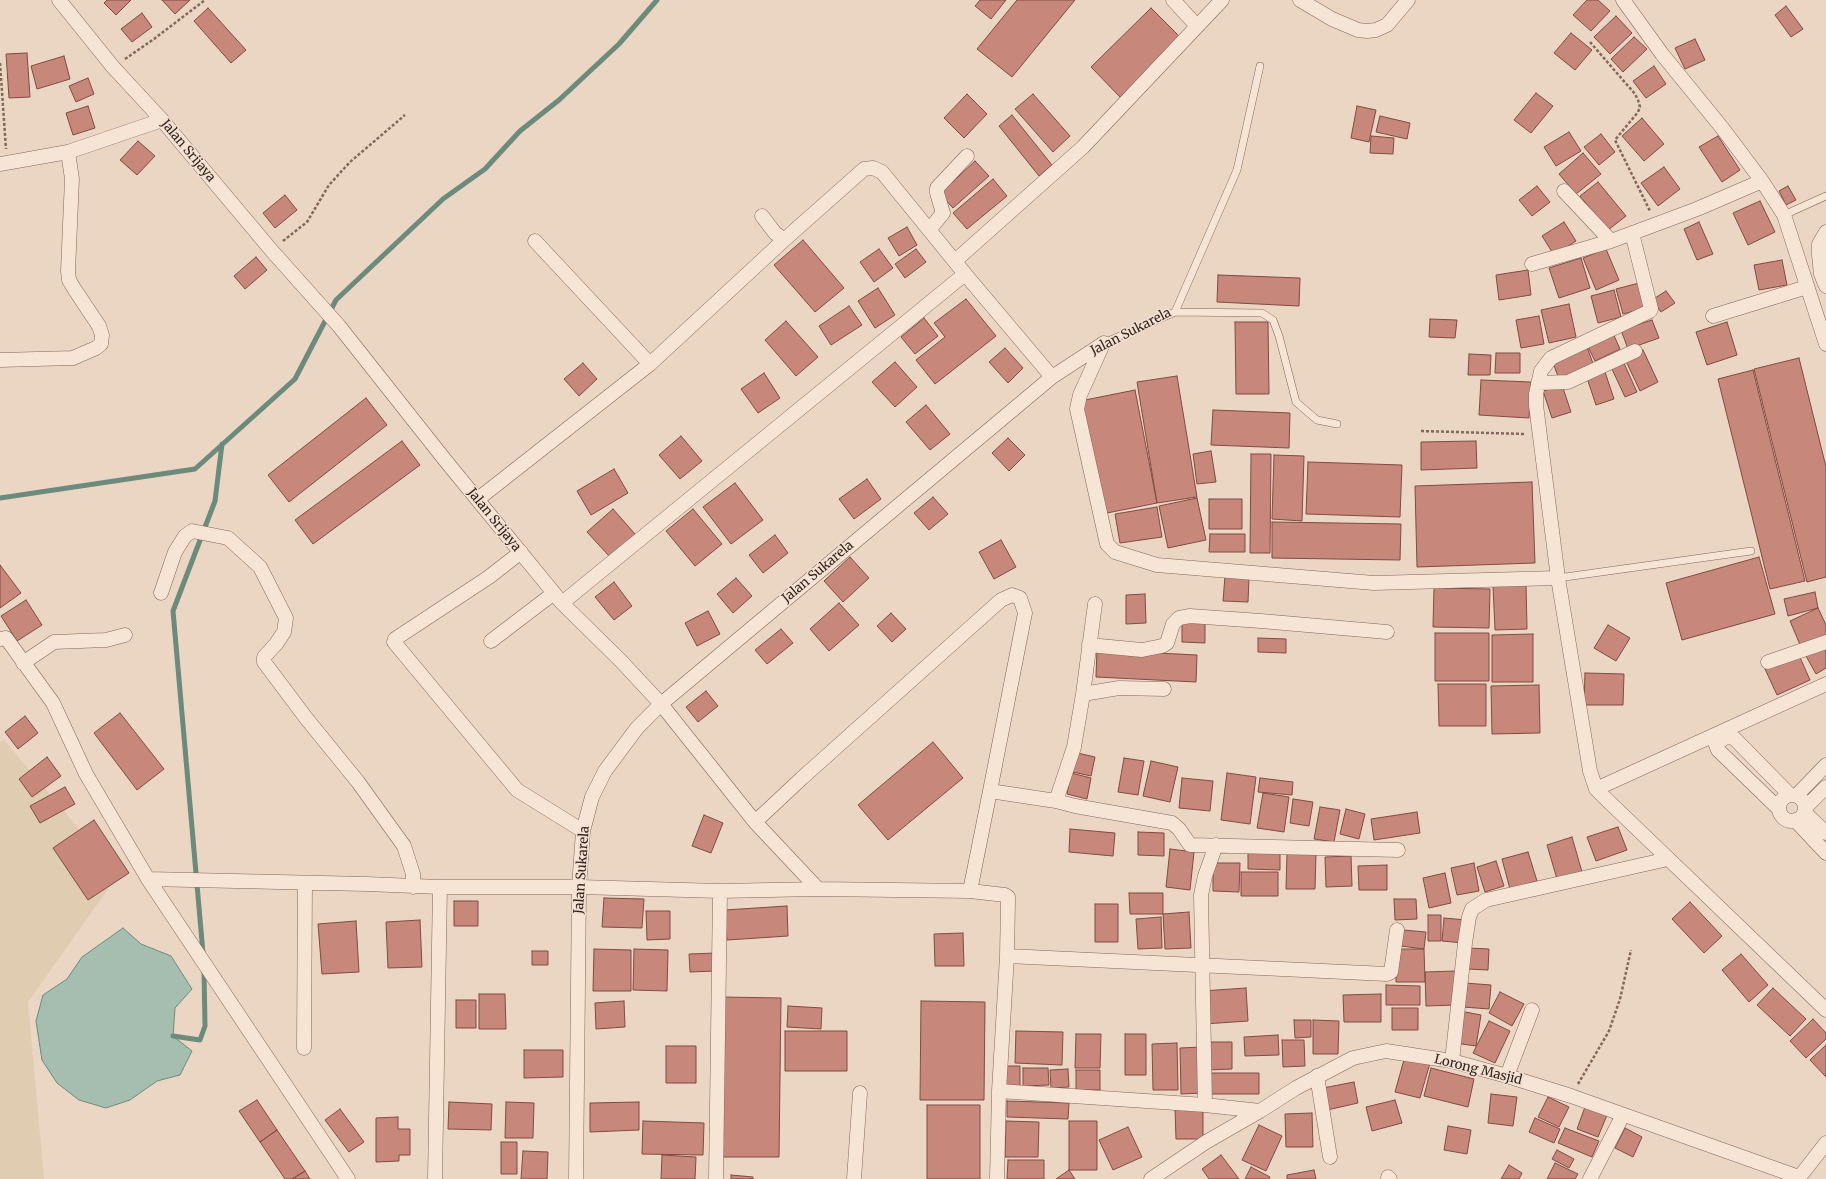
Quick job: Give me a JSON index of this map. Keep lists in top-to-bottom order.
{
  "streets": {
    "street": ["Jalan Srijaya", "Jalan Sukarela", "Lorong Masjid"]
  },
  "crossings": [
    ["Jalan Srijaya", "Jalan Sukarela"]
  ]
}
